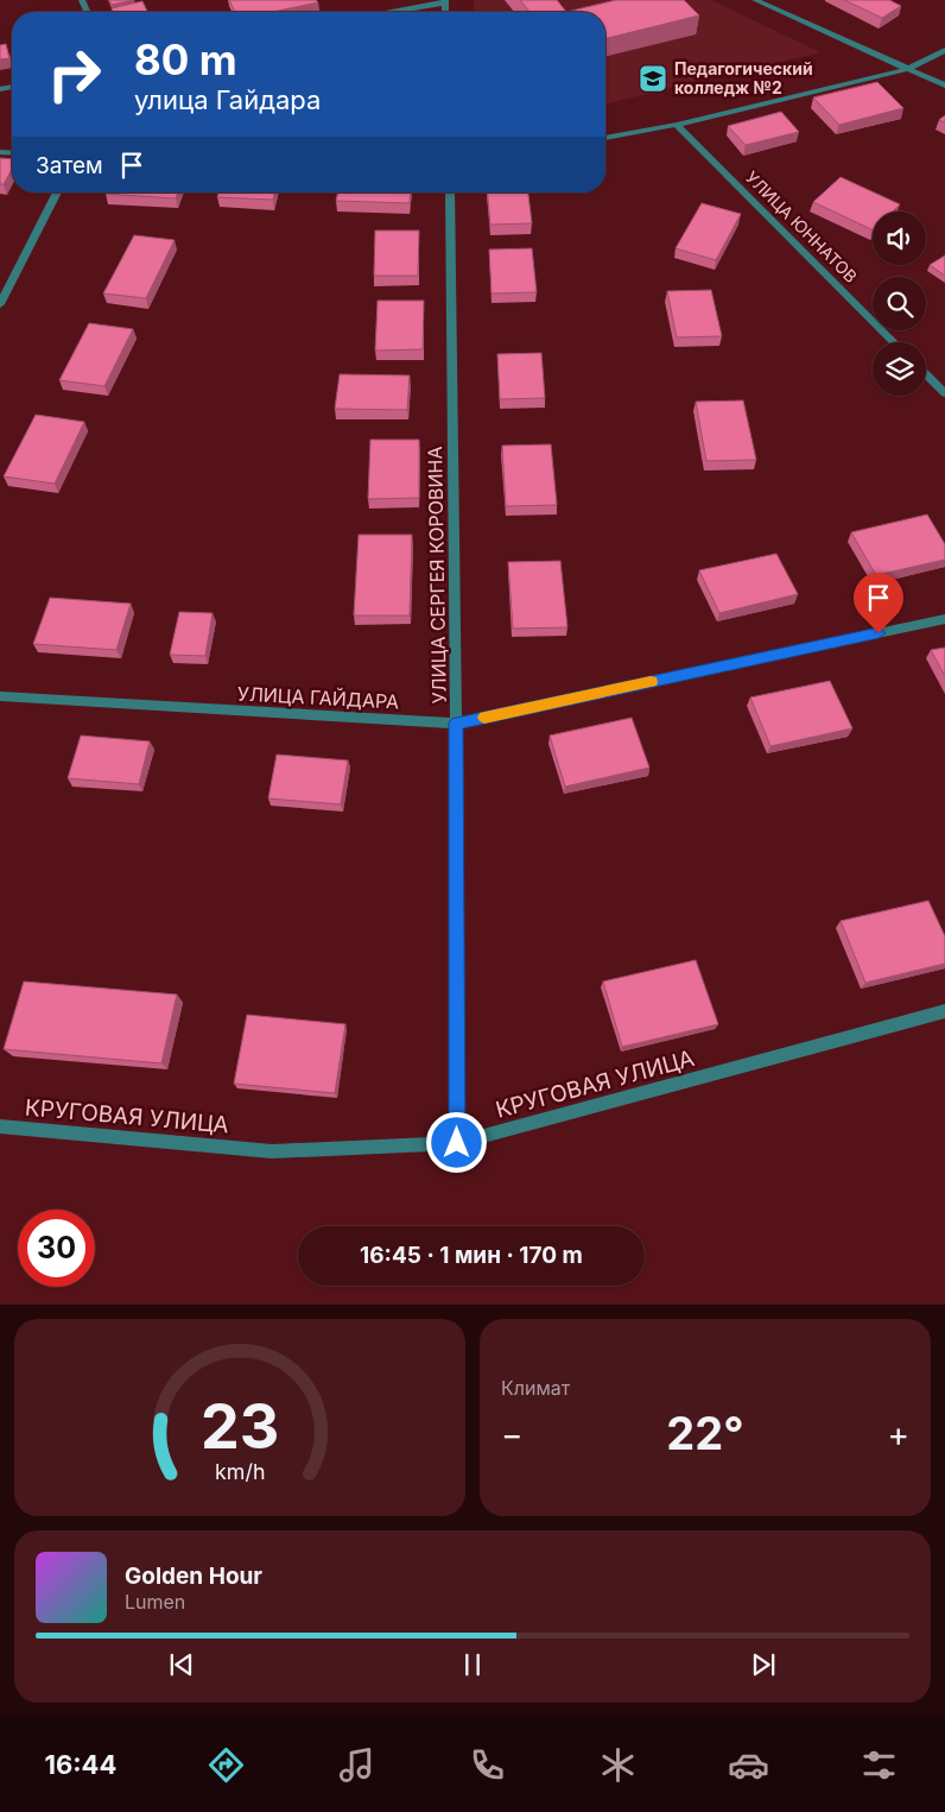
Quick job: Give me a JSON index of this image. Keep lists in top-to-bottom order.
{
  "streets": {
    "street": [
      "УЛИЦА ЮННАТОВ",
      "УЛИЦА СЕРГЕЯ КОРОВИНА",
      "УЛИЦА ГАЙДАРА",
      "КРУГОВАЯ УЛИЦА"
    ]
  },
  "crossings": [
    ["УЛИЦА СЕРГЕЯ КОРОВИНА", "УЛИЦА ГАЙДАРА"],
    ["УЛИЦА СЕРГЕЯ КОРОВИНА", "КРУГОВАЯ УЛИЦА"]
  ],
  "places": {
    "school or university": ["Педагогический колледж №2"]
  },
  "page": {
    "turn": ["80 m", "улица Гайдара"],
    "then": "Затем",
    "limit": "30",
    "trip": "16:45 · 1 мин · 170 m",
    "tile": "Климат",
    "heat": ["−", "22°", "+"],
    "song": ["Golden Hour", "Lumen"],
    "tabs": "16:44",
    "gauge": ["23", "km/h"]
  }
}
